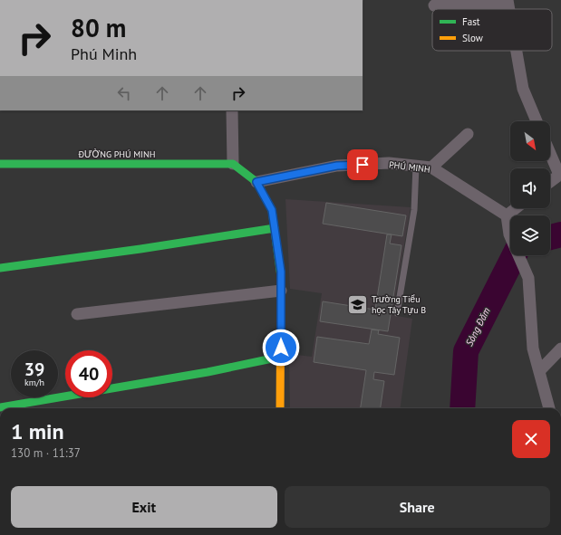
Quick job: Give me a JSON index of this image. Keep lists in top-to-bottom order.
{
  "streets": {
    "street": ["ĐƯỜNG PHÚ MINH", "PHÚ MINH"]
  },
  "water": ["Sông Đăm"],
  "places": {
    "school or university": ["Trường Tiểu học Tây Tựu B"]
  },
  "legend": ["Fast", "Slow"],
  "north": "bottom right",
  "page": {
    "turn": ["80 m", "Phú Minh"],
    "speed": "39 km/h",
    "limit": "40",
    "heading": ["1 min", "130 m · 11:37"],
    "buttons": ["Exit", "Share"]
  }
}
